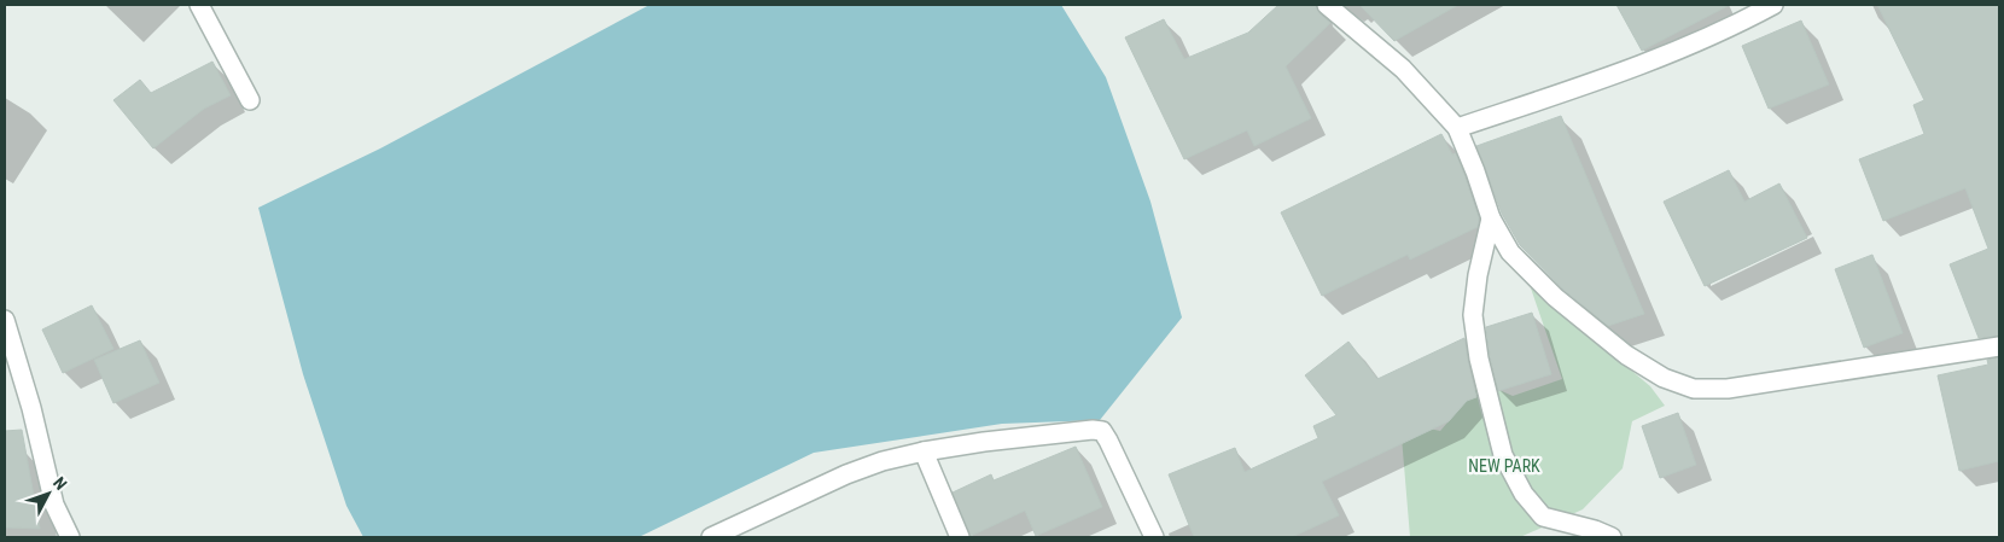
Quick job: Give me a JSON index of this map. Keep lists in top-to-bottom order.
{
  "parks": ["NEW PARK"],
  "north": "top right"
}
